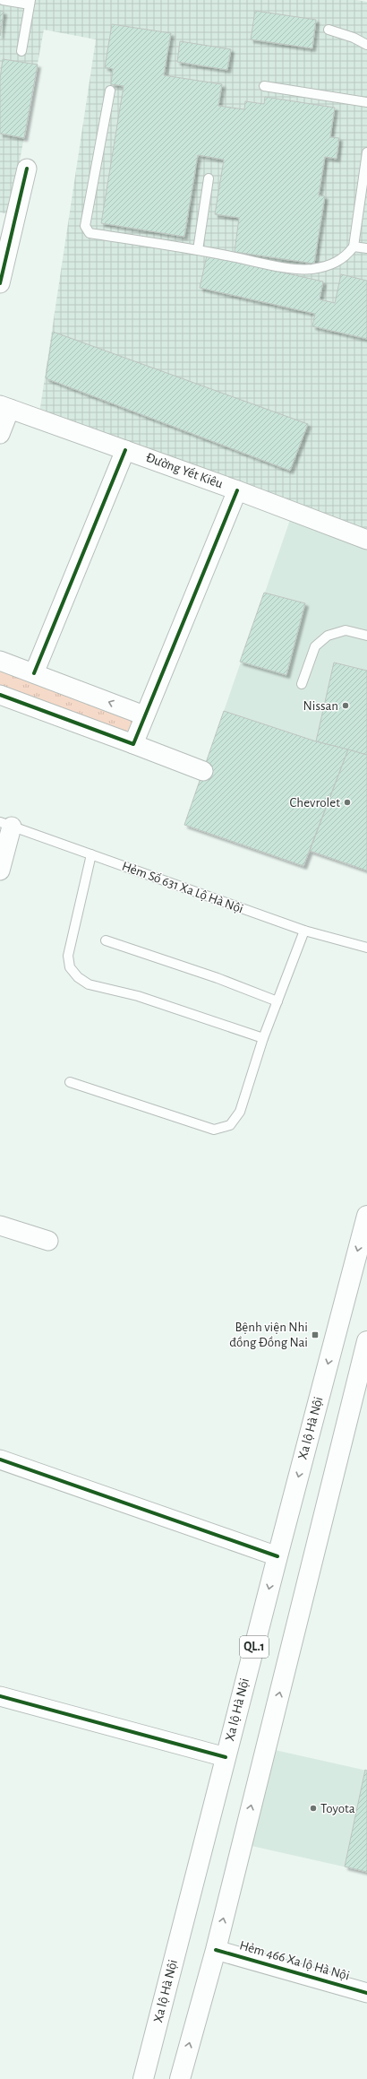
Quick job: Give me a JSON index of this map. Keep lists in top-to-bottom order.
{
  "streets": {
    "highway": ["Xa lộ Hà Nội", "QL.1"],
    "street": ["Đường Yết Kiêu", "Hẻm 466 Xa lộ Hà Nội"],
    "lane": ["Hẻm Số 631 Xa Lộ Hà Nội"]
  },
  "crossings": [
    ["QL.1", "Hẻm 466 Xa lộ Hà Nội"]
  ],
  "places": {
    "other": ["Nissan", "Chevrolet", "Toyota"],
    "transit": ["Bệnh viện Nhi đồng Đồng Nai"]
  }
}
